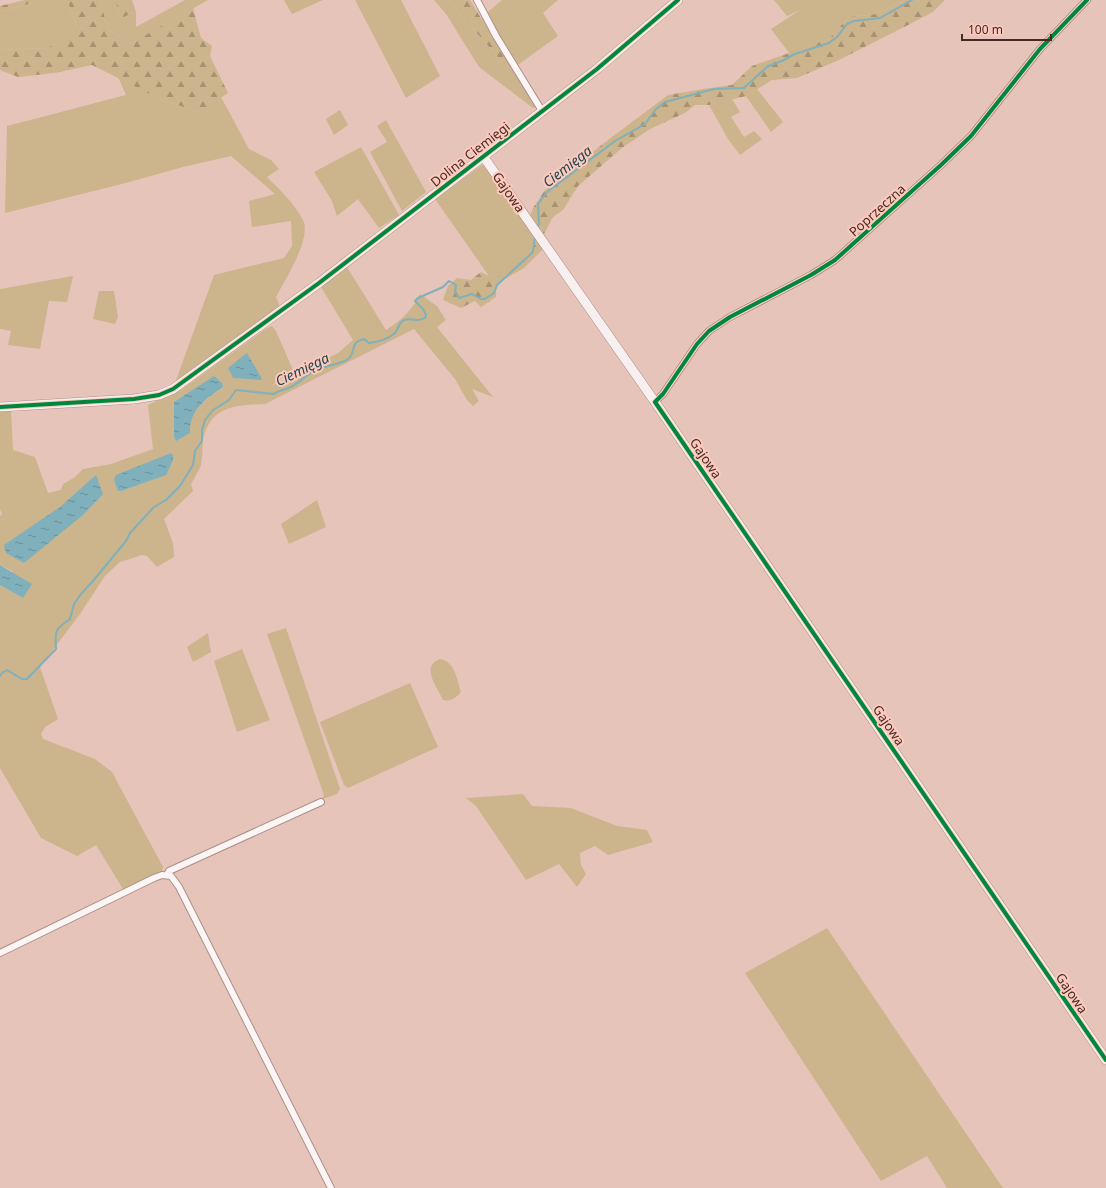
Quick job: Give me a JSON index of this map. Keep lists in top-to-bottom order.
{
  "streets": {
    "street": ["Dolina Ciemięgi", "Gajowa", "Poprzeczna"]
  },
  "crossings": [
    ["Dolina Ciemięgi", "Gajowa"],
    ["Gajowa", "Poprzeczna"]
  ],
  "water": ["Ciemięga"],
  "scale_bar": "100 m"
}
